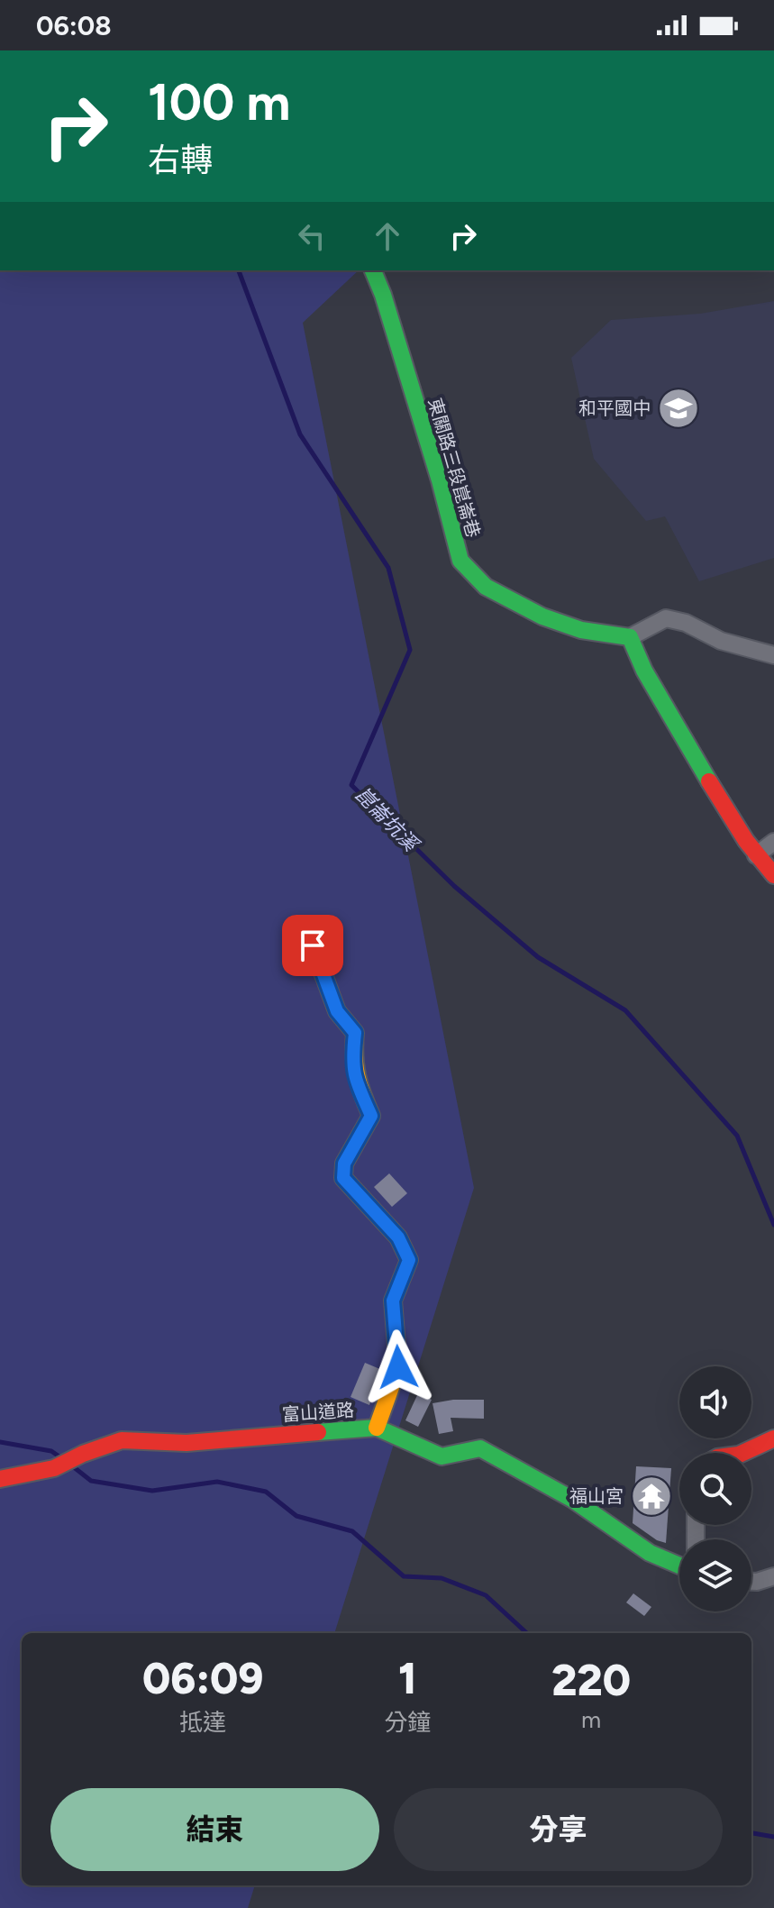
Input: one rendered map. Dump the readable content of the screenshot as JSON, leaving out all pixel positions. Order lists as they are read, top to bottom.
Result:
{
  "streets": {
    "street": ["東關路三段崑崙巷", "富山道路"]
  },
  "water": ["崑崙坑溪"],
  "places": {
    "school or university": ["和平國中"],
    "temple": ["福山宮"]
  },
  "page": {
    "status": "06:08",
    "turn": ["100 m", "右轉"],
    "eta": [
      "06:09",
      "抵達",
      "1",
      "分鐘",
      "220",
      "m"
    ],
    "buttons": ["結束", "分享"]
  }
}
